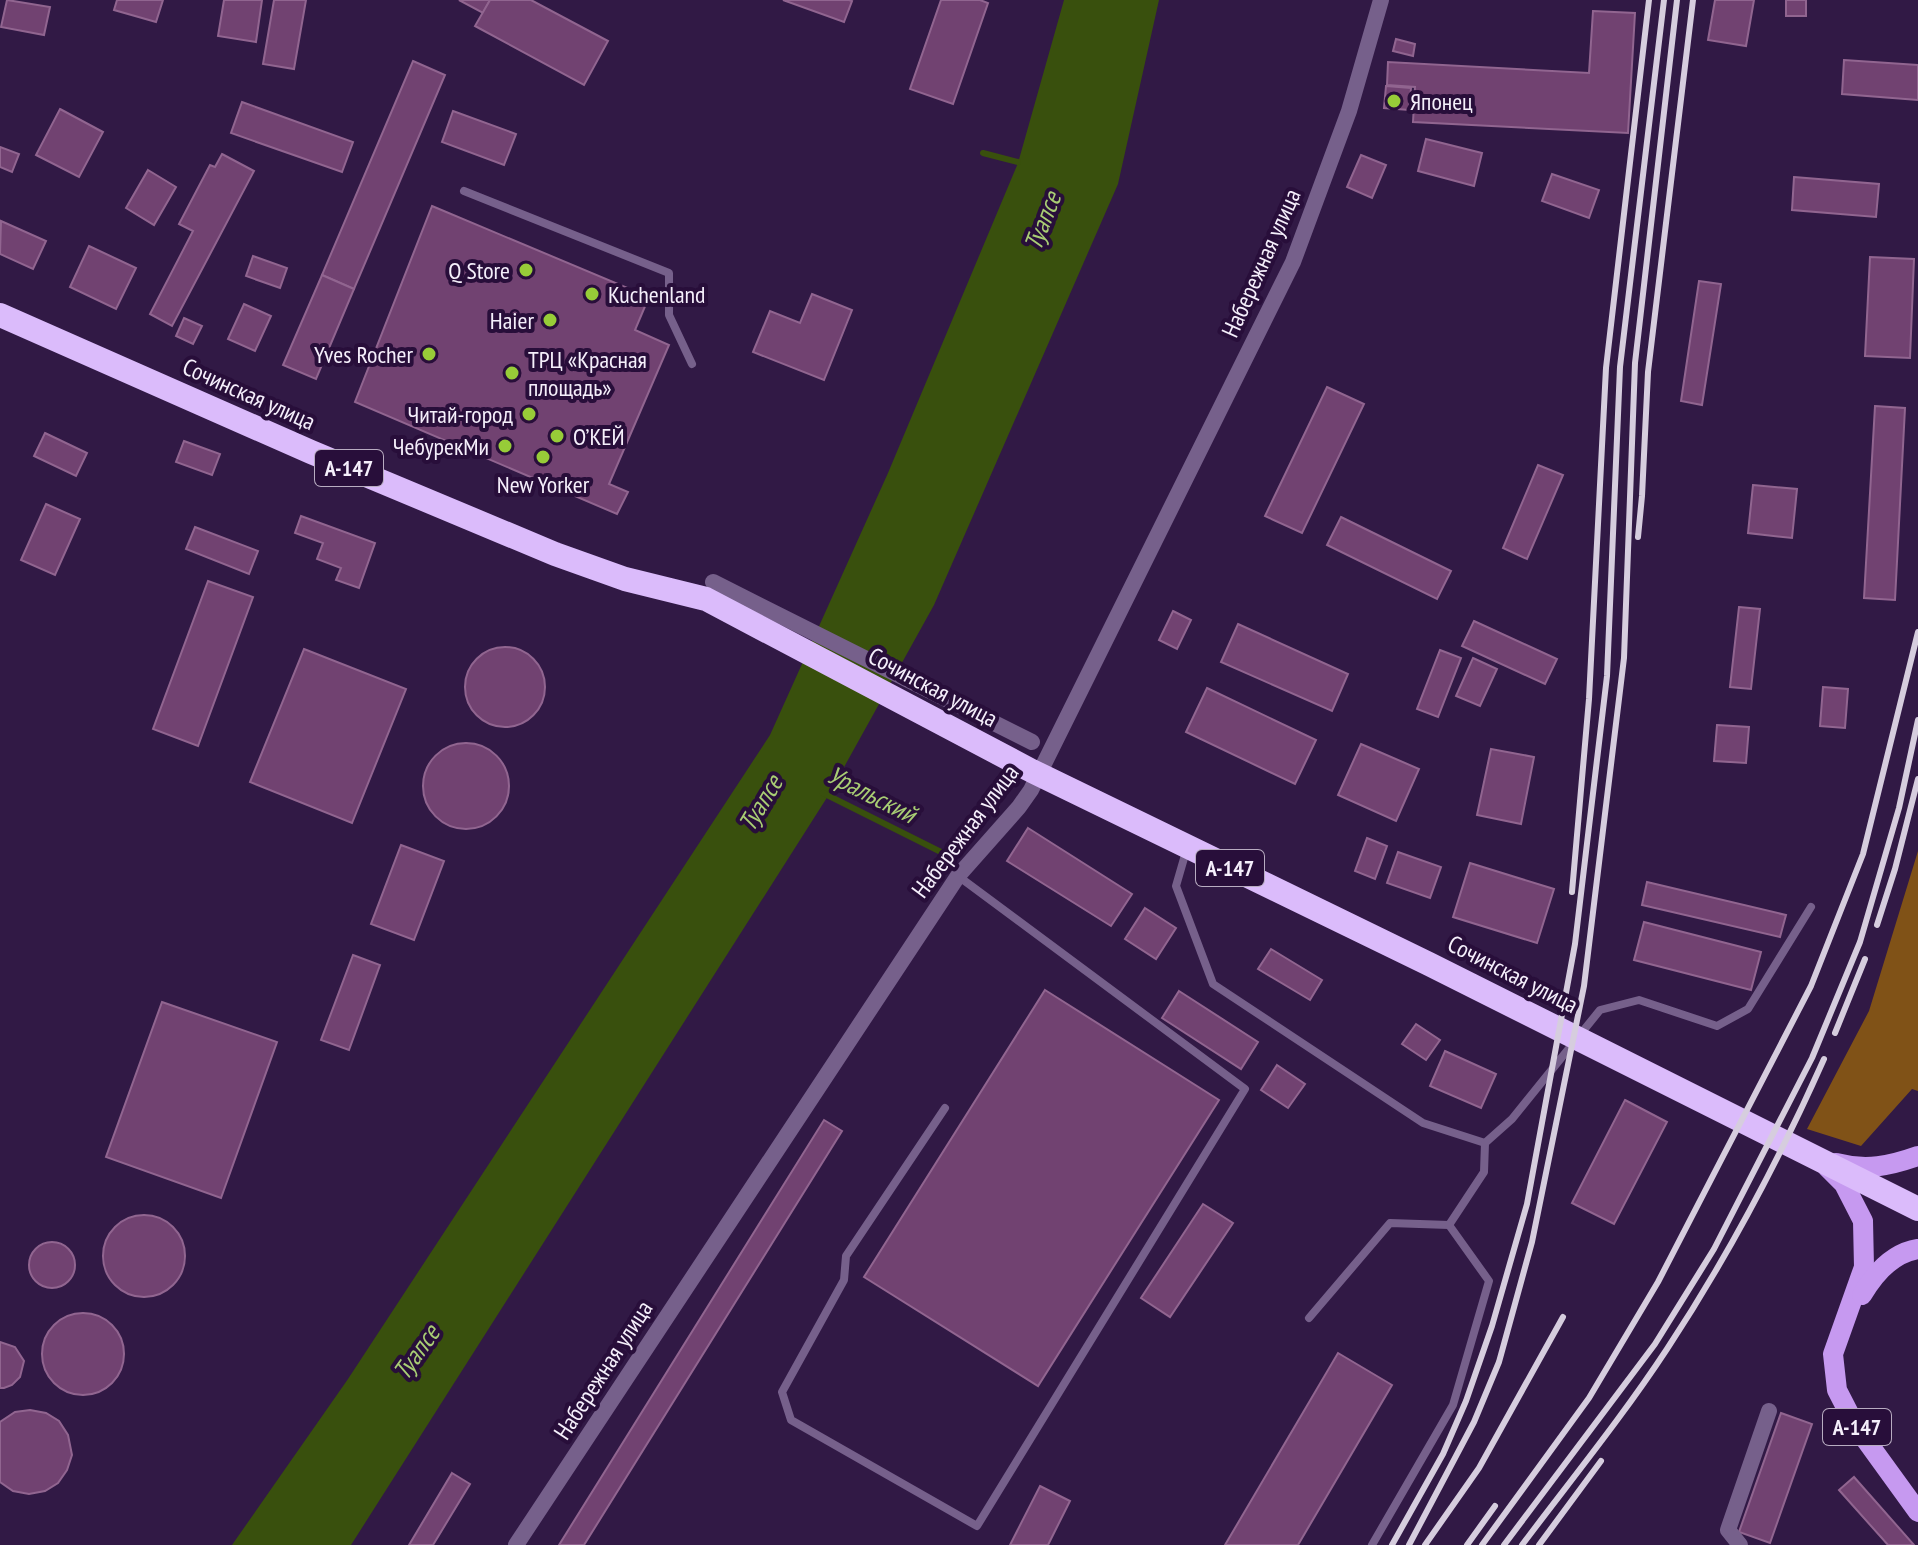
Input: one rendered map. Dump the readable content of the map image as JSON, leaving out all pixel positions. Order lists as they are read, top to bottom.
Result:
{
  "streets": {
    "highway": ["Сочинская улица", "А-147"],
    "street": ["Набережная улица"]
  },
  "crossings": [
    ["Набережная улица", "Сочинская улица"],
    ["Сочинская улица", "А-147"]
  ],
  "water": ["Туапсе", "Уральский"],
  "places": [
    "Японец",
    "Q Store",
    "Kuchenland",
    "Haier",
    "Yves Rocher",
    "ТРЦ «Красная площадь»",
    "Читай-город",
    "О’КЕЙ",
    "ЧебурекМи",
    "New Yorker"
  ]
}
